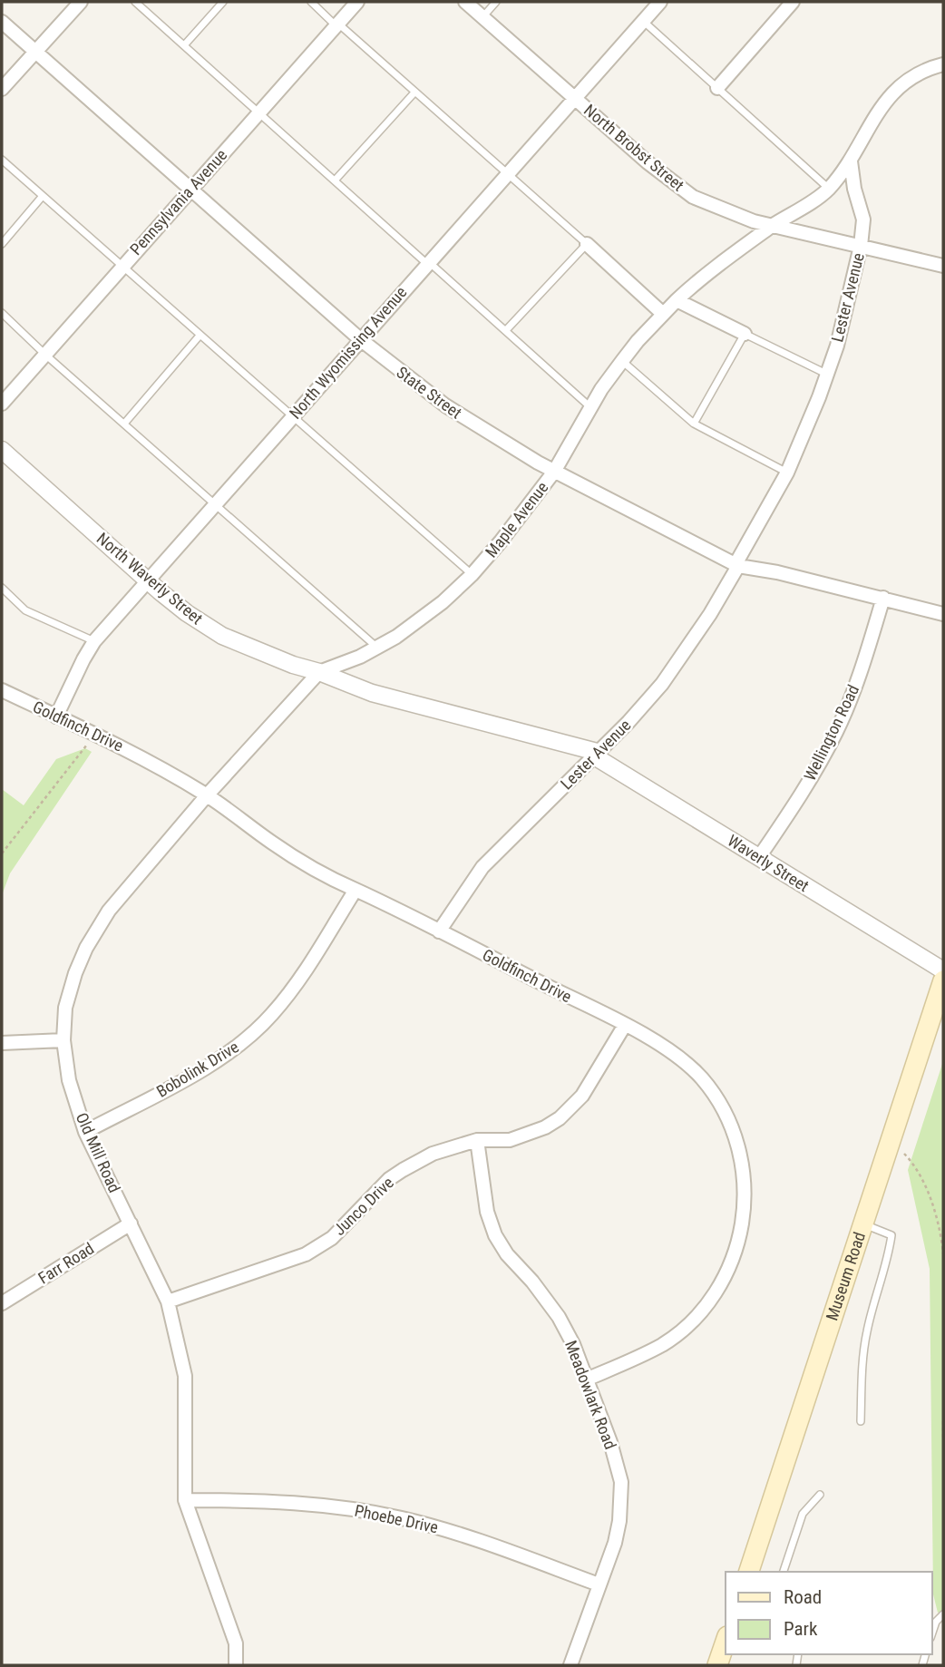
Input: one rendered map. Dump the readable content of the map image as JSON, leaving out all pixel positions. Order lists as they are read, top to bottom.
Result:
{
  "streets": {
    "main road": ["Museum Road"],
    "street": [
      "North Brobst Street",
      "Pennsylvania Avenue",
      "Lester Avenue",
      "North Wyomissing Avenue",
      "State Street",
      "Maple Avenue",
      "North Waverly Street",
      "Goldfinch Drive",
      "Wellington Road",
      "Waverly Street",
      "Bobolink Drive",
      "Old Mill Road",
      "Junco Drive",
      "Farr Road",
      "Meadowlark Road",
      "Phoebe Drive"
    ]
  },
  "crossings": [
    ["North Brobst Street", "Lester Avenue"],
    ["North Brobst Street", "North Wyomissing Avenue"],
    ["North Brobst Street", "Maple Avenue"],
    ["Pennsylvania Avenue", "State Street"],
    ["Lester Avenue", "State Street"],
    ["Lester Avenue", "Maple Avenue"],
    ["Lester Avenue", "Goldfinch Drive"],
    ["Lester Avenue", "Waverly Street"],
    ["North Wyomissing Avenue", "State Street"],
    ["North Wyomissing Avenue", "North Waverly Street"],
    ["North Wyomissing Avenue", "Goldfinch Drive"],
    ["State Street", "Maple Avenue"],
    ["State Street", "Wellington Road"],
    ["Maple Avenue", "North Waverly Street"],
    ["Maple Avenue", "Waverly Street"],
    ["Maple Avenue", "Old Mill Road"],
    ["North Waverly Street", "Waverly Street"],
    ["North Waverly Street", "Old Mill Road"],
    ["Goldfinch Drive", "Bobolink Drive"],
    ["Goldfinch Drive", "Old Mill Road"],
    ["Goldfinch Drive", "Junco Drive"],
    ["Goldfinch Drive", "Meadowlark Road"],
    ["Wellington Road", "Waverly Street"],
    ["Waverly Street", "Old Mill Road"],
    ["Bobolink Drive", "Old Mill Road"],
    ["Old Mill Road", "Junco Drive"],
    ["Old Mill Road", "Farr Road"],
    ["Old Mill Road", "Phoebe Drive"],
    ["Junco Drive", "Meadowlark Road"],
    ["Meadowlark Road", "Phoebe Drive"]
  ],
  "legend": ["Road", "Park"]
}
